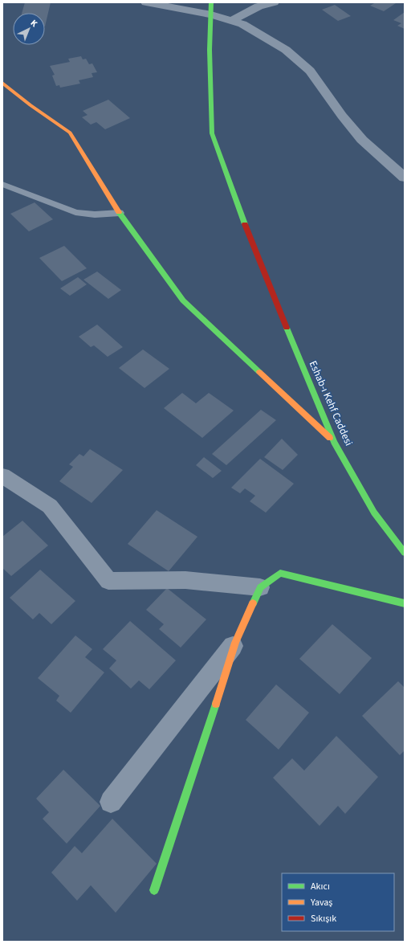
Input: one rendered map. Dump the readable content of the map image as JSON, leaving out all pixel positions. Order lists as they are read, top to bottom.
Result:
{
  "streets": {
    "street": ["Eshab-ı Kehf Caddesi"]
  },
  "legend": ["Akıcı", "Yavaş", "Sıkışık"],
  "north": "top right"
}
